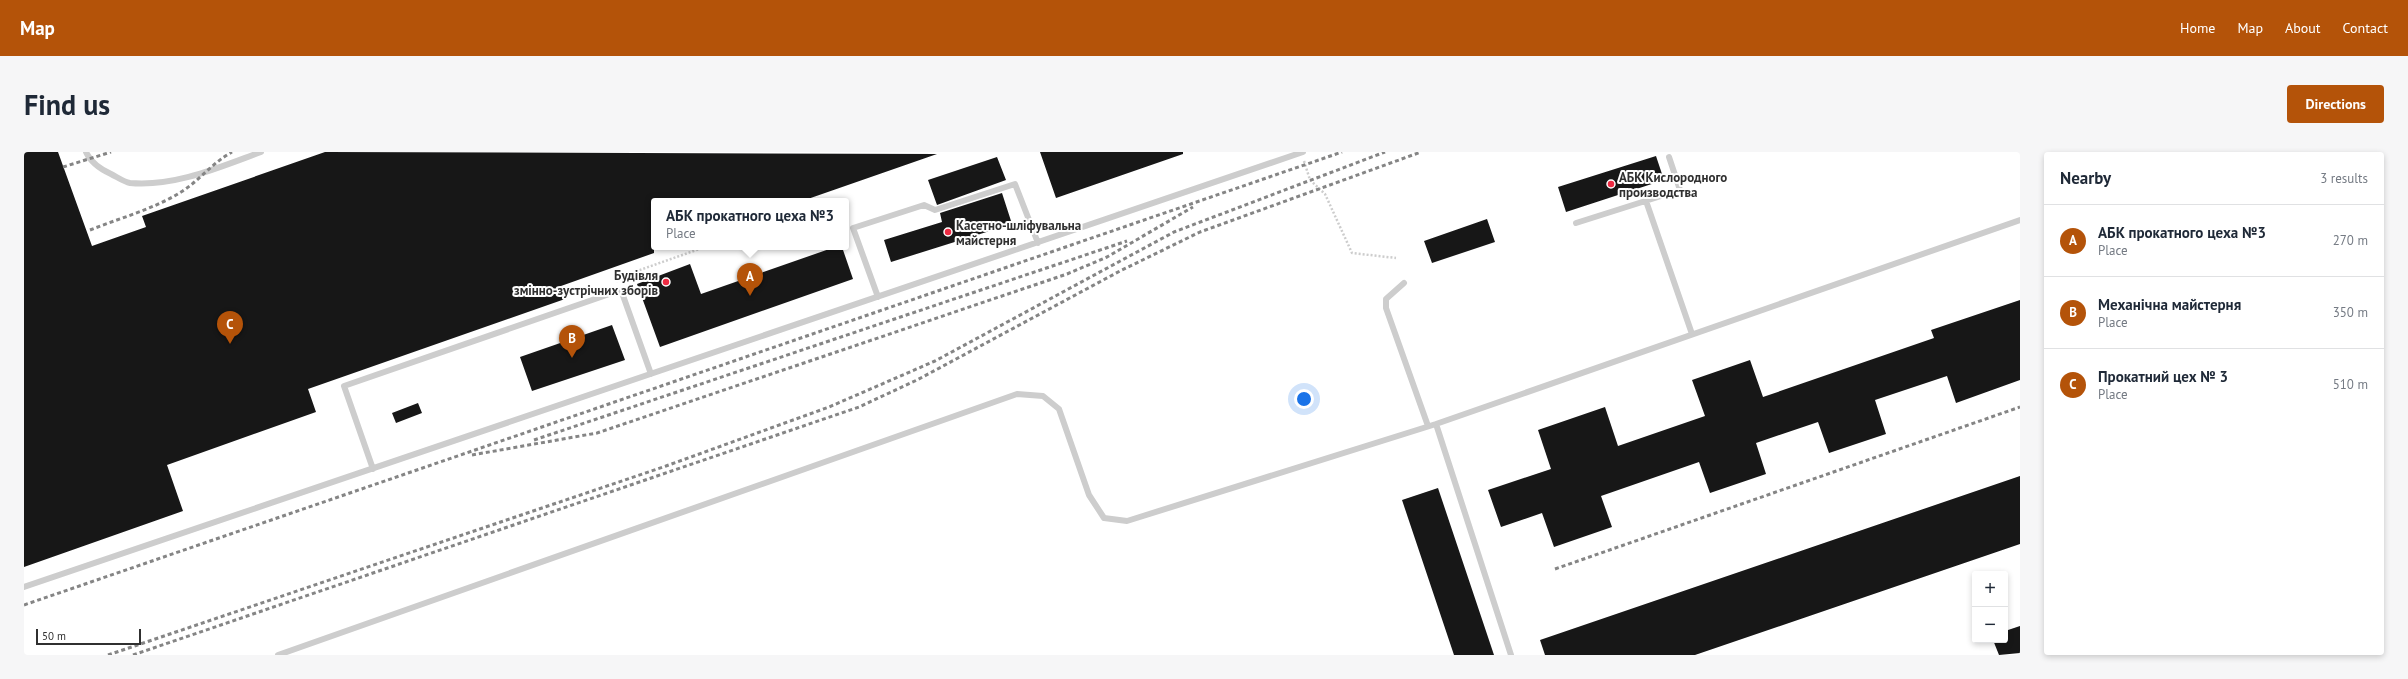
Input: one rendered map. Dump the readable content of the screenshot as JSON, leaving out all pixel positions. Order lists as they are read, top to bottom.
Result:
{
  "places": ["АБК Кислородного производства", "Касетно-шліфувальна майстерня", "Будівля змінно-зустрічних зборів"],
  "scale_bar": "50 m",
  "page": {
    "header": "Map",
    "nav": [
      "Home",
      "Map",
      "About",
      "Contact"
    ],
    "buttons": "Directions",
    "title": "Find us",
    "heading": ["Nearby", "3 results"],
    "popup": ["АБК прокатного цеха №3", "Place"],
    "list": [
      {
        "mark": "A",
        "name": "АБК прокатного цеха №3",
        "note": "Place",
        "value": "270 m"
      },
      {
        "mark": "B",
        "name": "Механічна майстерня",
        "note": "Place",
        "value": "350 m"
      },
      {
        "mark": "C",
        "name": "Прокатний цех № 3",
        "note": "Place",
        "value": "510 m"
      }
    ],
    "pins": ["A", "C", "B"],
    "map_buttons": ["+", "−"],
    "scale": "50 m"
  }
}
